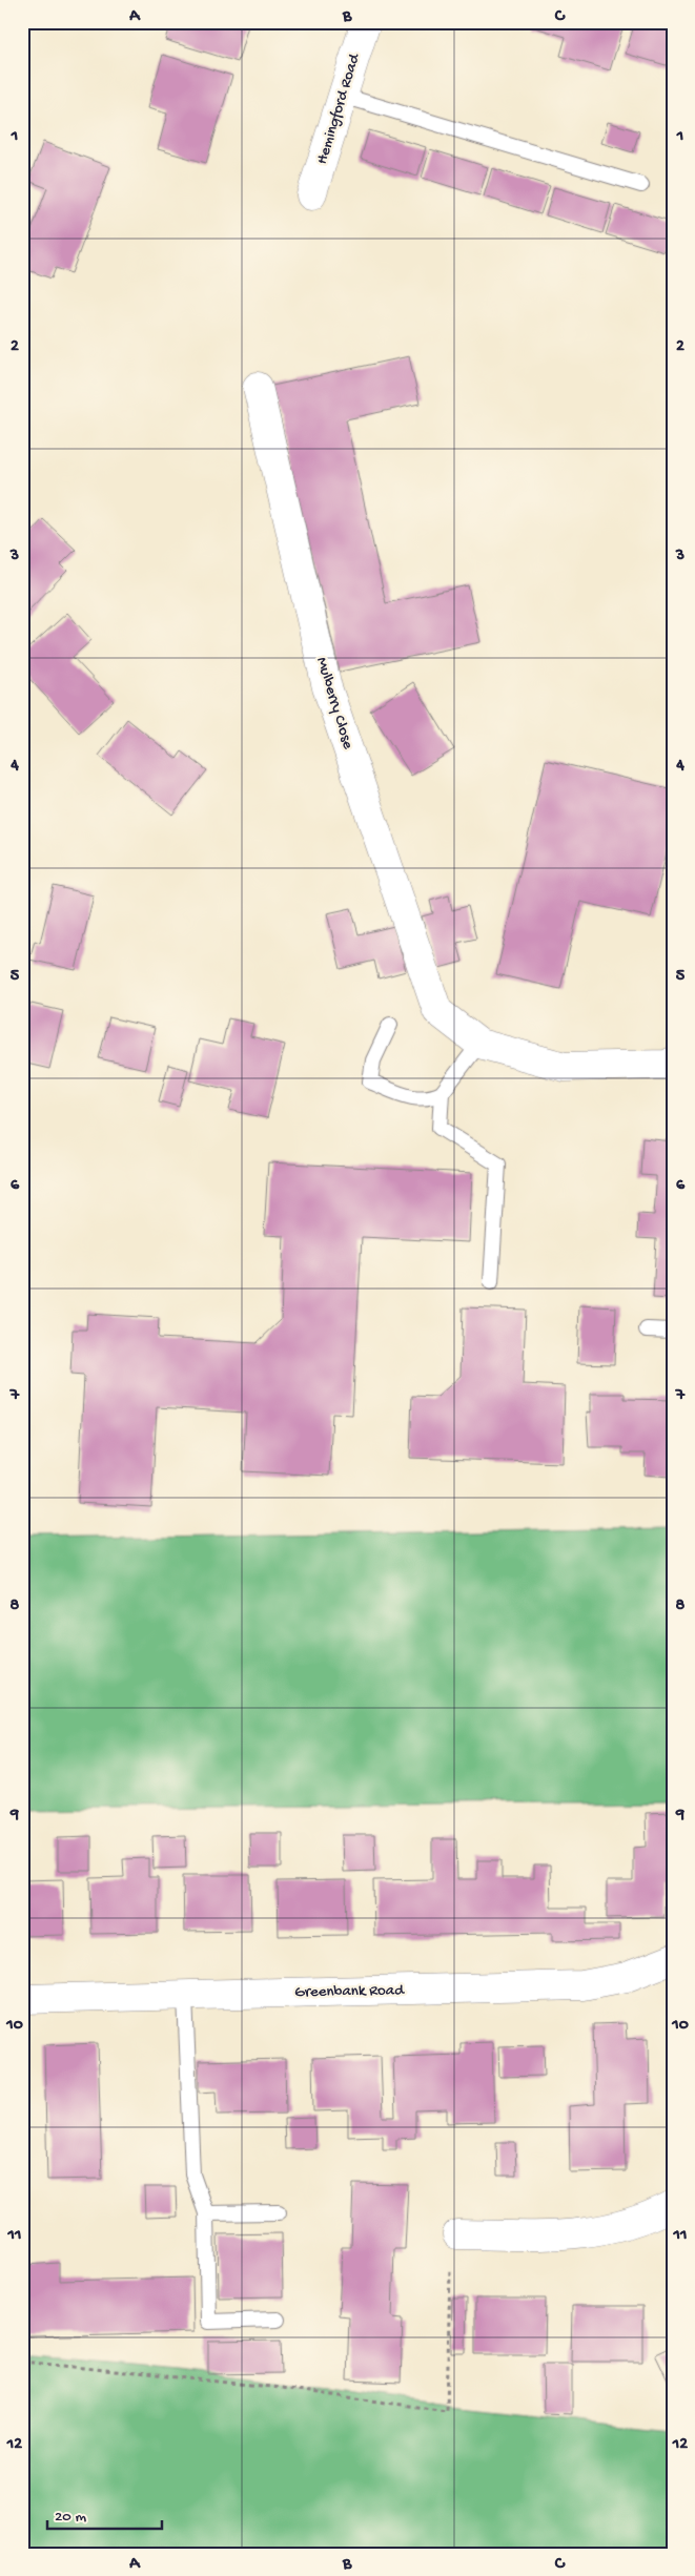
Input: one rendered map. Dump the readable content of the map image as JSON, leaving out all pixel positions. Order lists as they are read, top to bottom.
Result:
{
  "streets": {
    "street": ["Hemingford Road", "Mulberry Close", "Greenbank Road"]
  },
  "scale_bar": "20 m",
  "grid": {
    "columns": ["A", "B", "C"],
    "rows": [
      "1",
      "2",
      "3",
      "4",
      "5",
      "6",
      "7",
      "8",
      "9",
      "10",
      "11",
      "12"
    ]
  }
}
